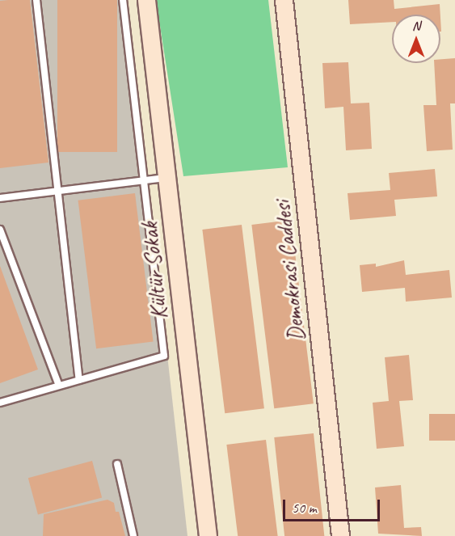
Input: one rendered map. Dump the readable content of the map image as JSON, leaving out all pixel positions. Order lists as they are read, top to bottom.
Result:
{
  "streets": {
    "street": ["Kültür Sokak", "Demokrasi Caddesi"]
  },
  "scale_bar": "50 m",
  "north": "top"
}
